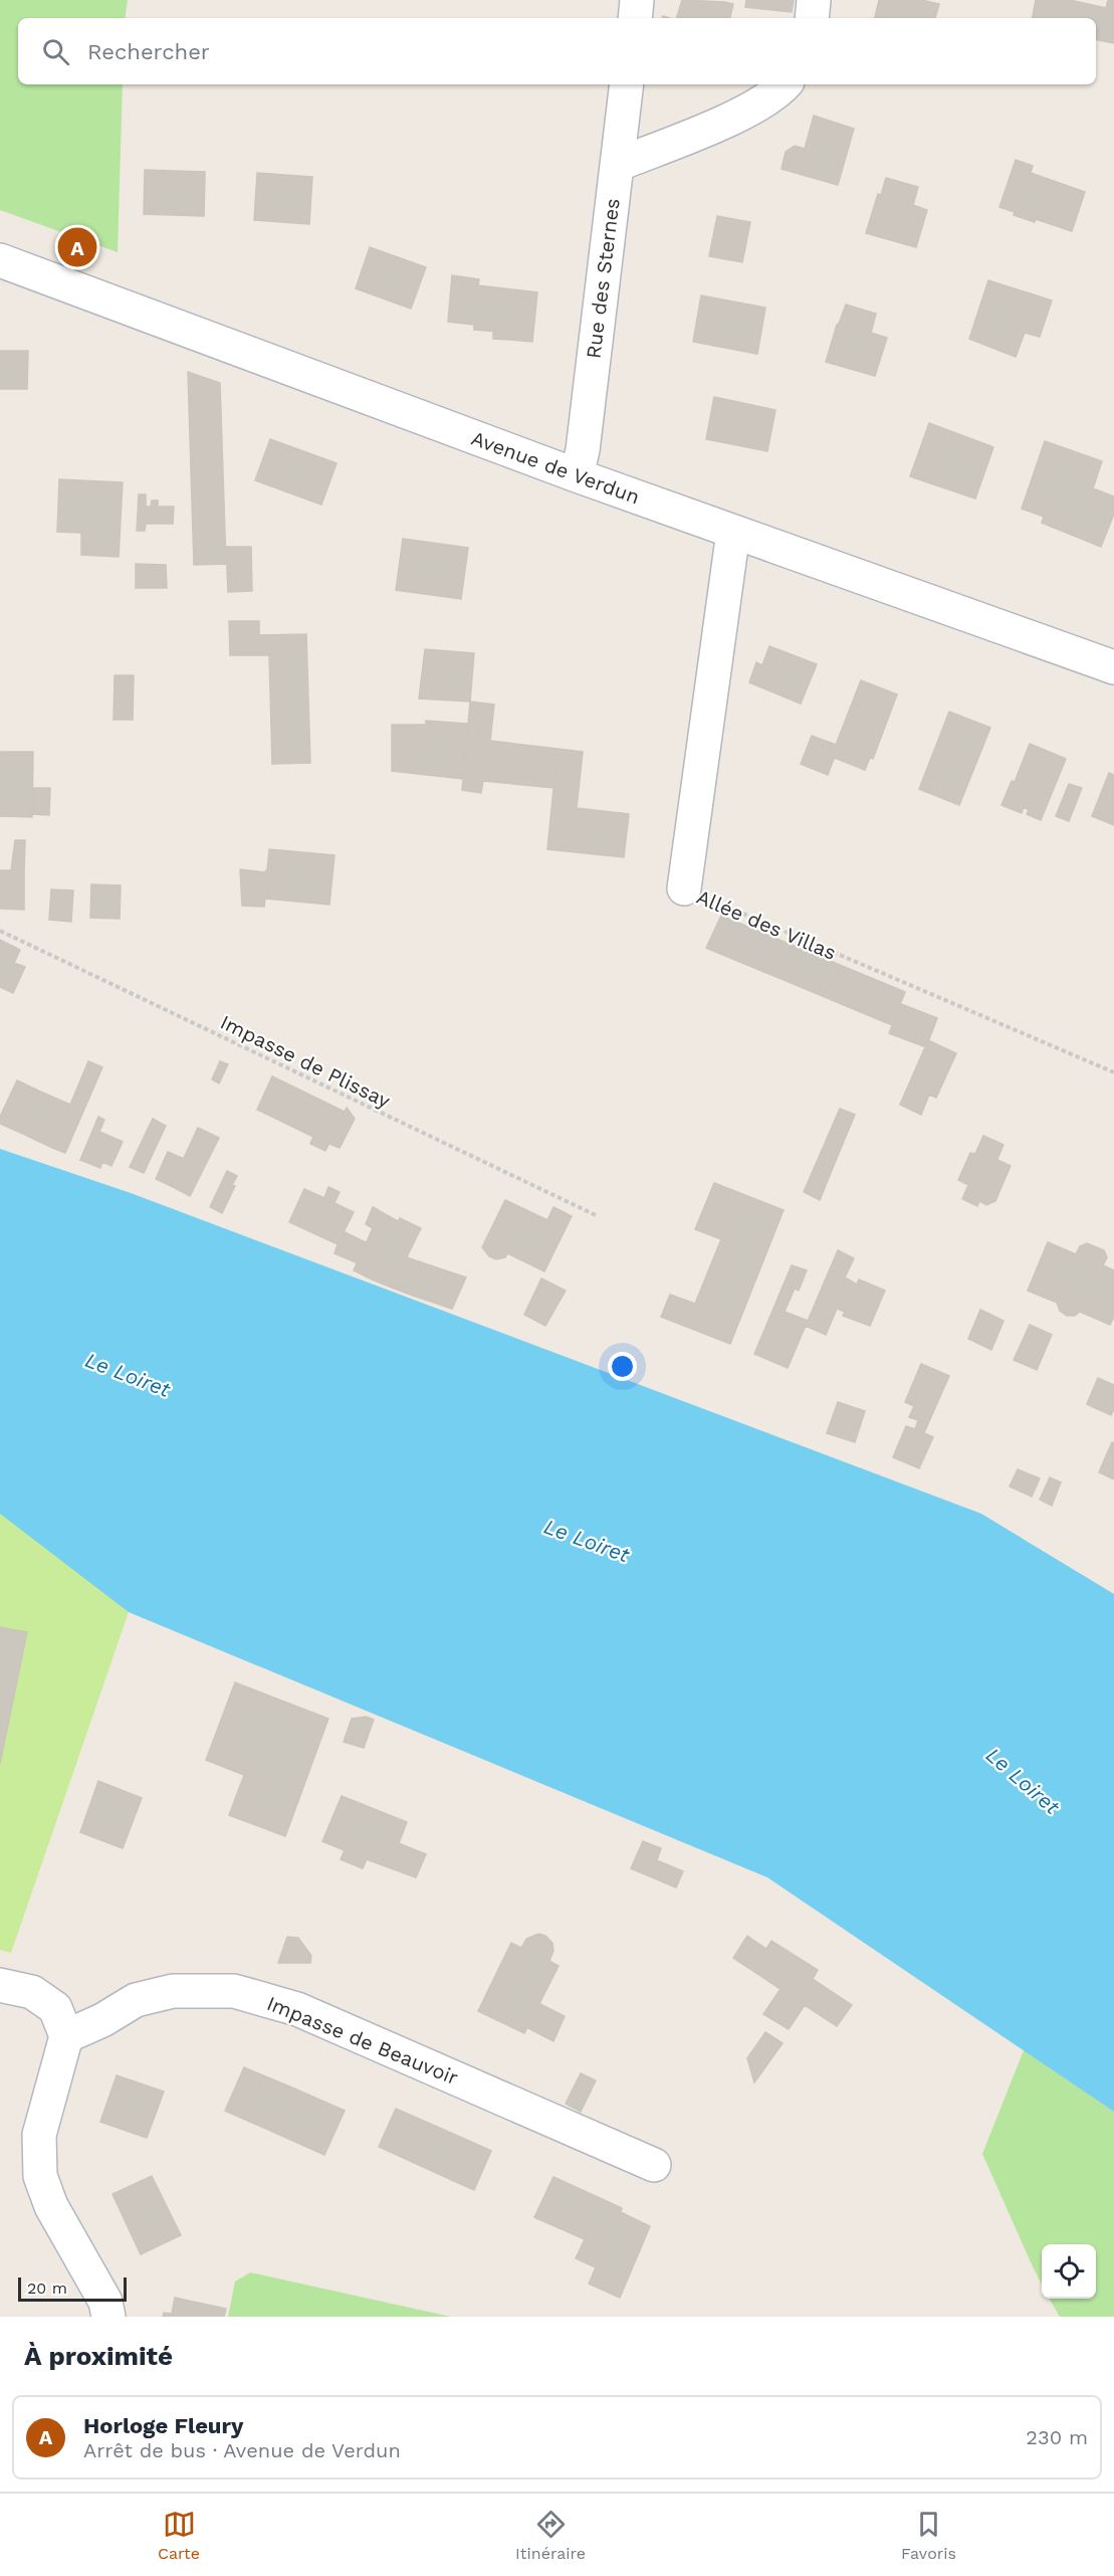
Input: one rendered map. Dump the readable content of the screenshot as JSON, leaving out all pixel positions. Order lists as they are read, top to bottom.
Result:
{
  "streets": {
    "street": [
      "Rue des Sternes",
      "Avenue de Verdun",
      "Allée des Villas",
      "Impasse de Beauvoir"
    ],
    "path": ["Impasse de Plissay"]
  },
  "crossings": [
    ["Rue des Sternes", "Avenue de Verdun"],
    ["Avenue de Verdun", "Allée des Villas"]
  ],
  "water": ["Le Loiret"],
  "scale_bar": "20 m",
  "page": {
    "search": "Rechercher",
    "pins": "A",
    "scale": "20 m",
    "heading": "À proximité",
    "list": [
      {
        "mark": "A",
        "name": "Horloge Fleury",
        "note": "Arrêt de bus · Avenue de Verdun",
        "value": "230 m"
      }
    ],
    "nav": ["Carte", "Itinéraire", "Favoris"]
  }
}
